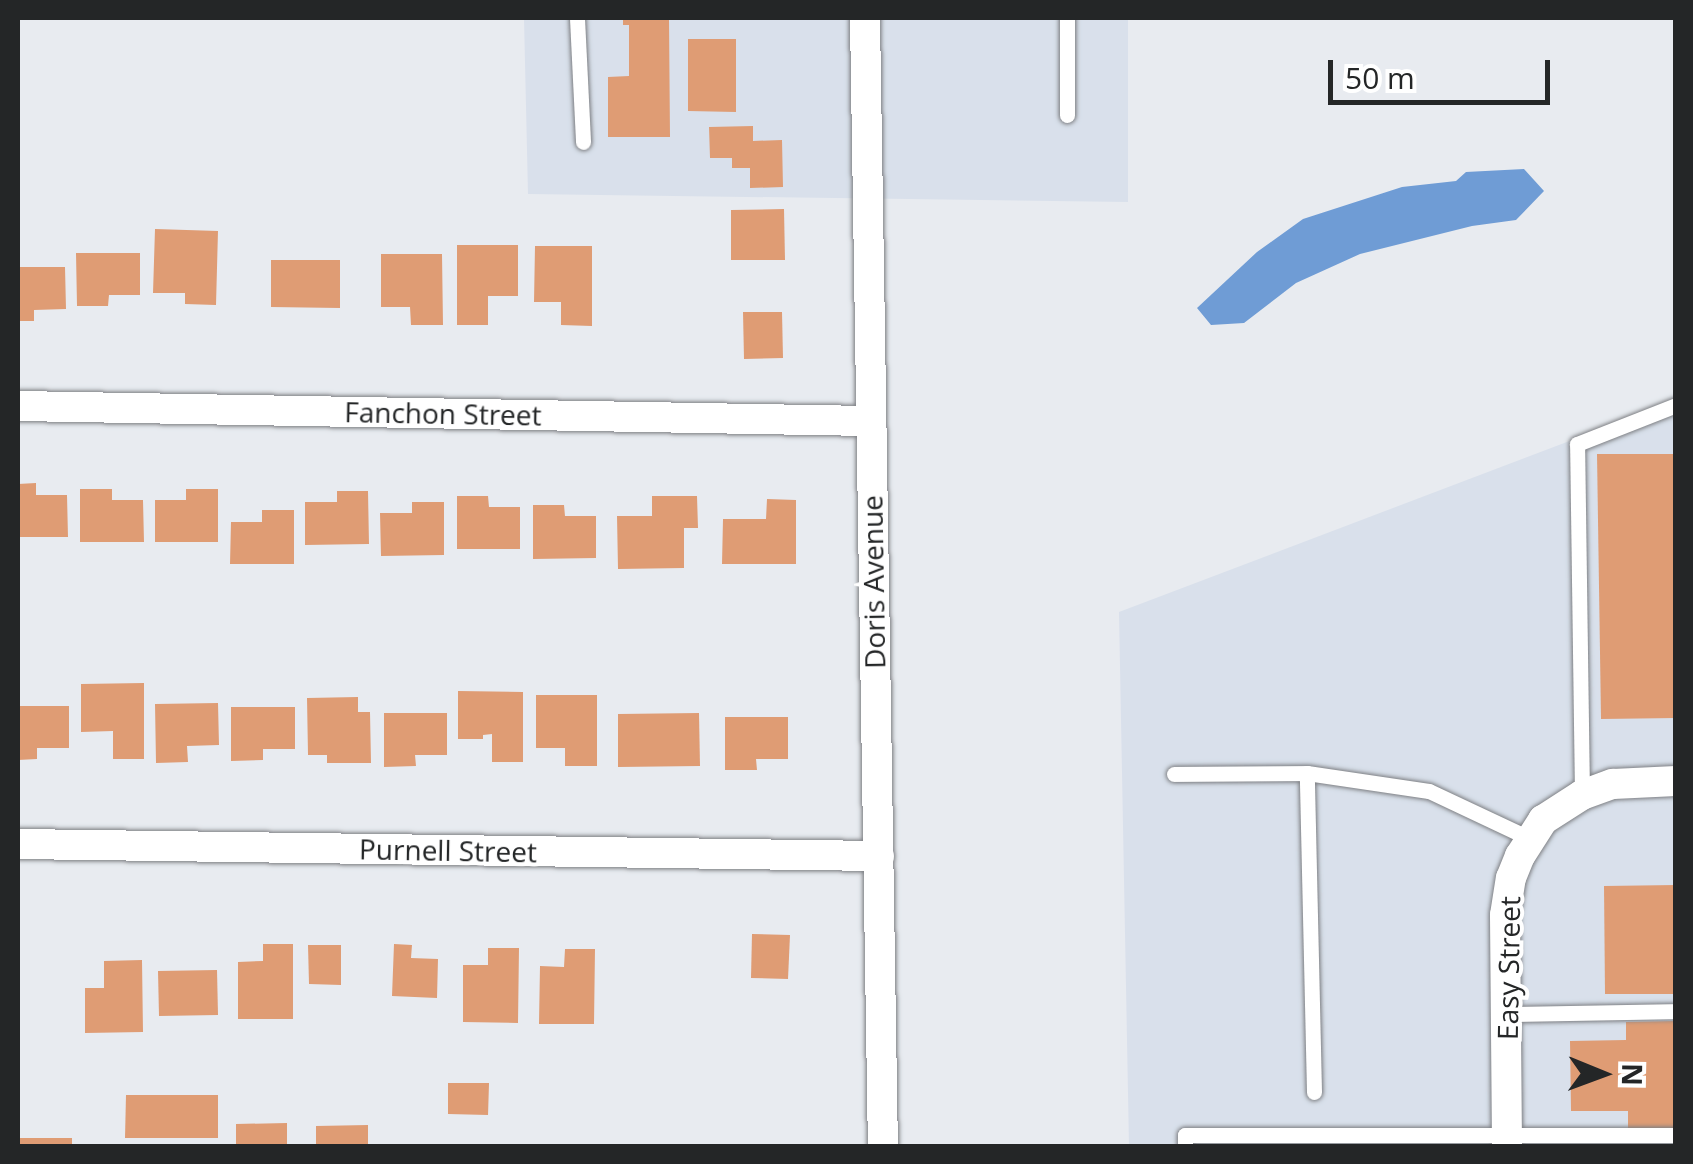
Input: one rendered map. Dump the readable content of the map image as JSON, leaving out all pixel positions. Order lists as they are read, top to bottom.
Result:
{
  "streets": {
    "street": [
      "Fanchon Street",
      "Doris Avenue",
      "Purnell Street",
      "Easy Street"
    ]
  },
  "crossings": [
    ["Fanchon Street", "Doris Avenue"],
    ["Doris Avenue", "Purnell Street"]
  ],
  "scale_bar": "50 m",
  "north": "right"
}
